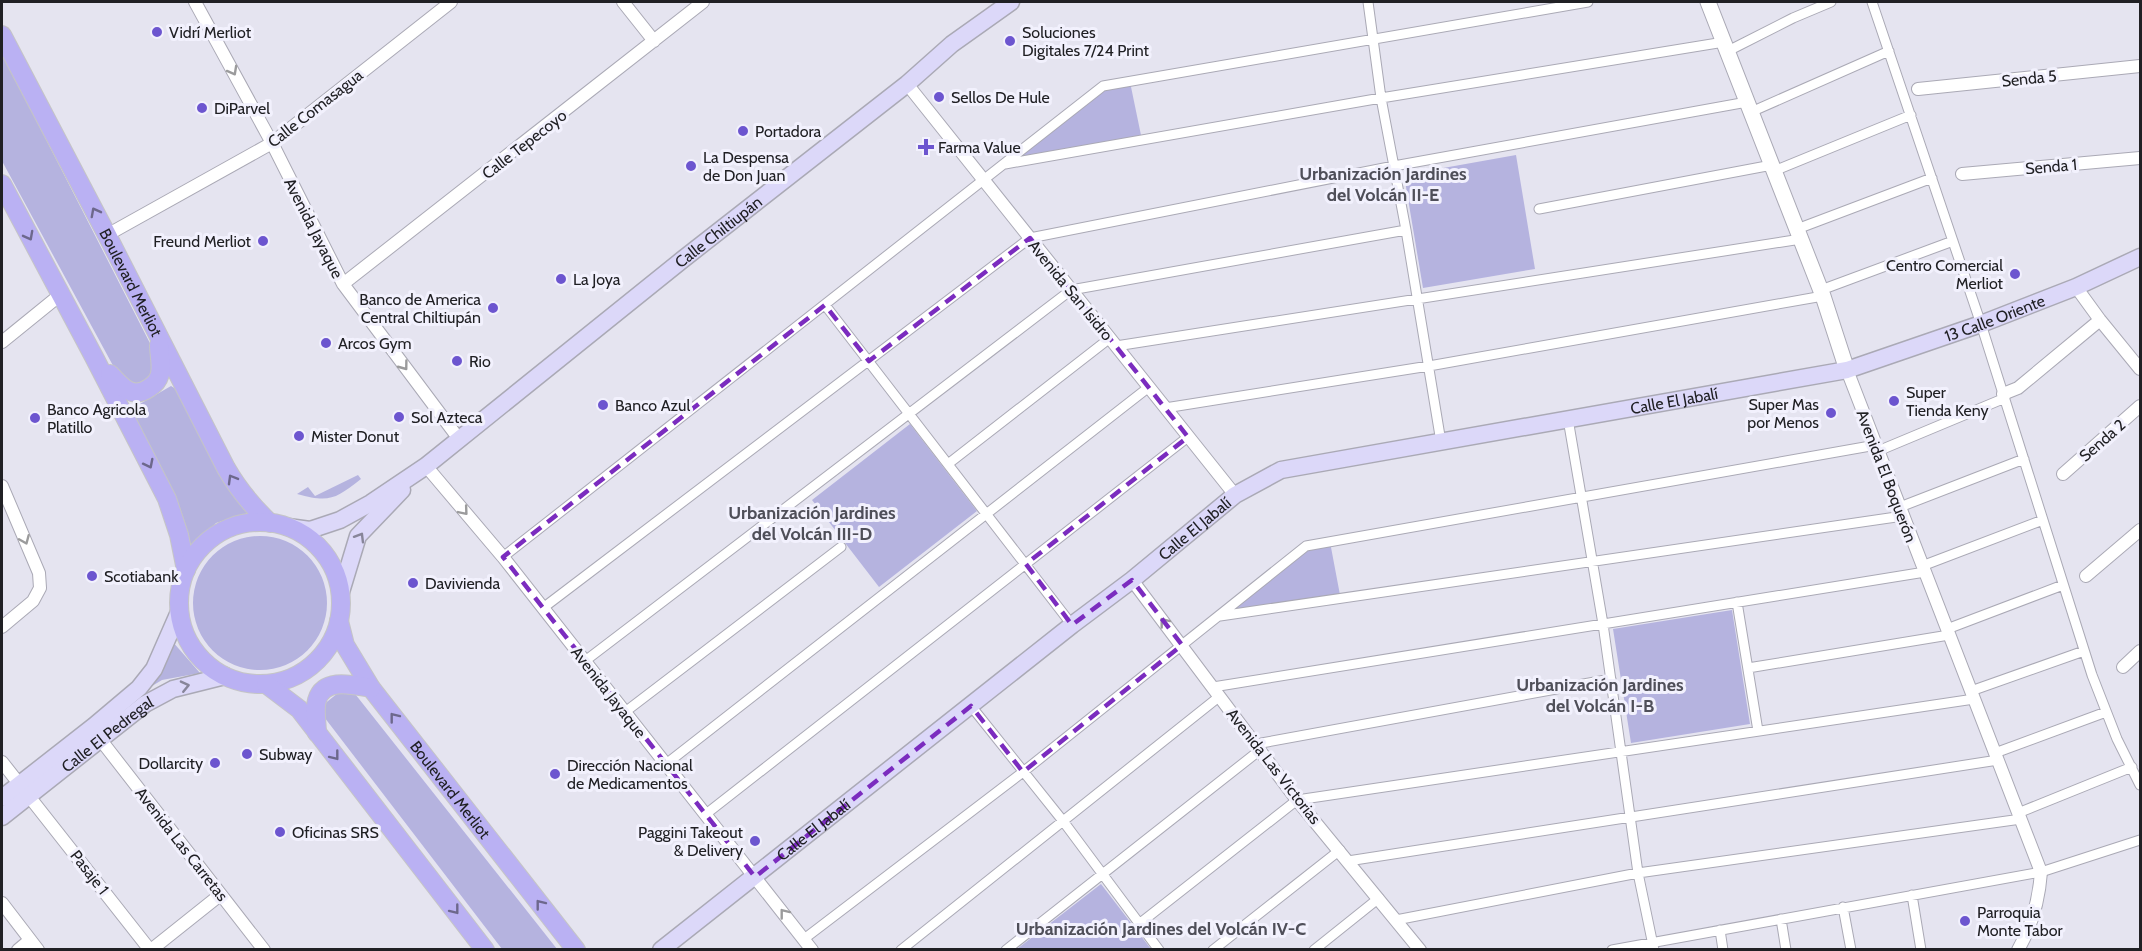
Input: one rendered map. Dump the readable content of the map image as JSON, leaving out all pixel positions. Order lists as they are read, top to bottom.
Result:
{
  "streets": {
    "main road": [
      "Calle Chiltiupán",
      "Boulevard Merliot",
      "13 Calle Oriente",
      "Calle El Jabalí",
      "Calle El Pedregal"
    ],
    "street": [
      "Senda 5",
      "Calle Comasagua",
      "Calle Tepecoyo",
      "Senda 1",
      "Avenida Jayaque",
      "Avenida San Isidro",
      "Senda 2",
      "Avenida El Boquerón",
      "Avenida Las Victorias",
      "Avenida Las Carretas",
      "Pasaje 1"
    ]
  },
  "crossings": [
    ["Calle Comasagua", "Avenida Jayaque"],
    ["Calle Comasagua", "Boulevard Merliot"],
    ["Calle Tepecoyo", "Avenida Jayaque"],
    ["Avenida Jayaque", "Calle Chiltiupán"],
    ["Avenida Jayaque", "Calle El Jabalí"],
    ["Calle Chiltiupán", "Boulevard Merliot"],
    ["Calle Chiltiupán", "Avenida San Isidro"],
    ["Calle Chiltiupán", "Calle El Pedregal"],
    ["Boulevard Merliot", "Calle El Pedregal"],
    ["Avenida San Isidro", "Calle El Jabalí"],
    ["13 Calle Oriente", "Calle El Jabalí"],
    ["13 Calle Oriente", "Avenida El Boquerón"],
    ["Calle El Jabalí", "Avenida El Boquerón"],
    ["Calle El Jabalí", "Avenida Las Victorias"],
    ["Calle El Pedregal", "Avenida Las Carretas"],
    ["Calle El Pedregal", "Pasaje 1"]
  ],
  "districts": [
    "Urbanización Jardines del Volcán II-E",
    "Urbanización Jardines del Volcán III-D",
    "Urbanización Jardines del Volcán I-B",
    "Urbanización Jardines del Volcán IV-C"
  ],
  "places": {
    "other": [
      "Vidrí Merliot",
      "Soluciones Digitales 7/24 Print",
      "Sellos De Hule",
      "DiParvel",
      "Portadora",
      "La Despensa de Don Juan",
      "Freund Merliot",
      "Centro Comercial Merliot",
      "La Joya",
      "Banco de America Central Chiltiupán",
      "Arcos Gym",
      "Rio",
      "Super Tienda Keny",
      "Banco Azul",
      "Super Mas por Menos",
      "Sol Azteca",
      "Banco Agricola Platillo",
      "Mister Donut",
      "Scotiabank",
      "Davivienda",
      "Subway",
      "Dollarcity",
      "Dirección Nacional de Medicamentos",
      "Oficinas SRS",
      "Paggini Takeout & Delivery",
      "Parroquia Monte Tabor"
    ],
    "health": ["Farma Value"]
  }
}
